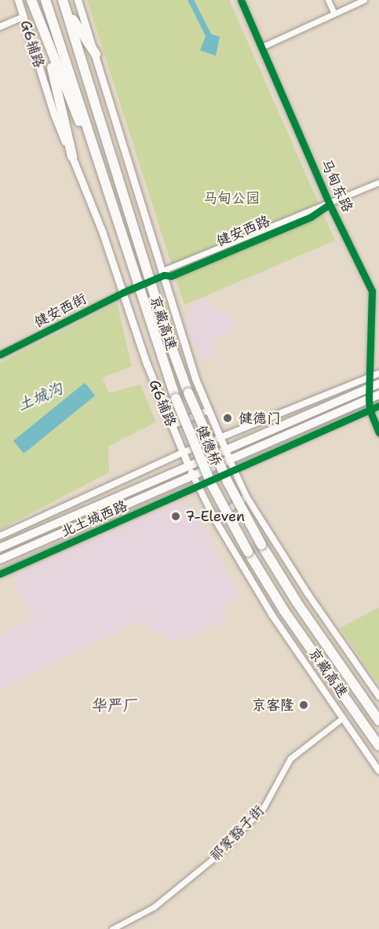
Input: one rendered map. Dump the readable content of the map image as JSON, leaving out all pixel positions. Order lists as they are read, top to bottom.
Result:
{
  "streets": {
    "highway": ["京藏高速", "健德桥"],
    "main road": ["G6辅路", "北土城西路"],
    "street": [
      "马甸东路",
      "健安西路",
      "健安西街",
      "祁家豁子街"
    ]
  },
  "crossings": [
    ["G6辅路", "健安西街"],
    ["G6辅路", "北土城西路"],
    ["G6辅路", "祁家豁子街"],
    ["马甸东路", "健安西路"],
    ["京藏高速", "健德桥"]
  ],
  "districts": ["华严厂"],
  "water": ["土城沟"],
  "parks": ["马甸公园"],
  "places": ["健德门", "7-Eleven", "京客隆"]
}
